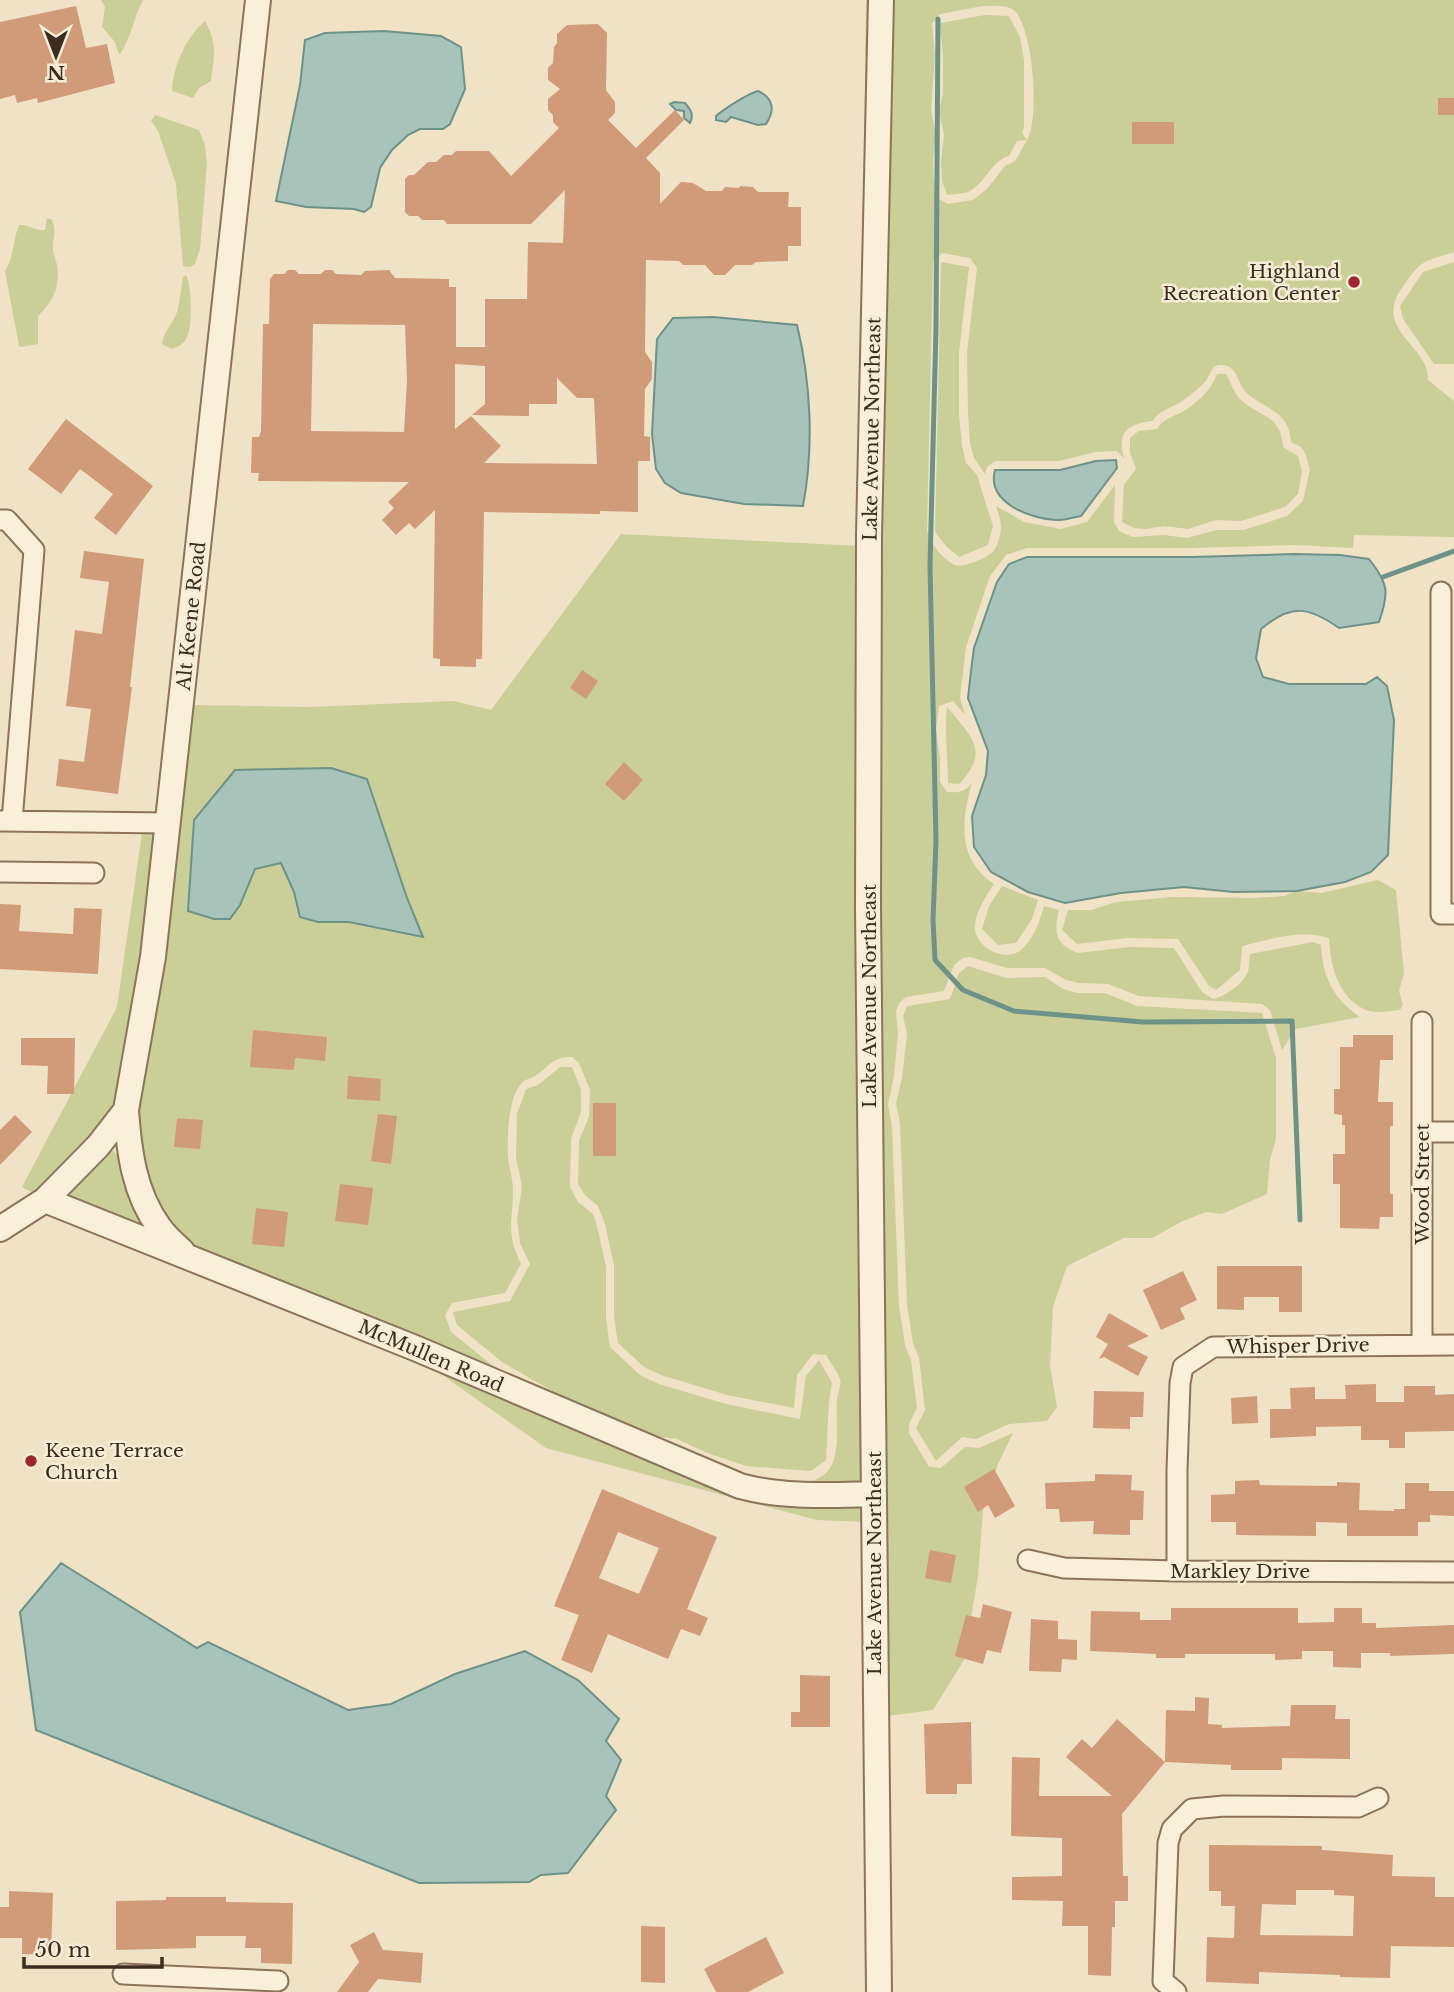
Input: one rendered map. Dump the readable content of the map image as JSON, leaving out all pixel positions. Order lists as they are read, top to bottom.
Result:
{
  "streets": {
    "street": [
      "Lake Avenue Northeast",
      "Alt Keene Road",
      "Wood Street",
      "Whisper Drive",
      "McMullen Road",
      "Markley Drive"
    ]
  },
  "crossings": [
    ["Lake Avenue Northeast", "McMullen Road"],
    ["Alt Keene Road", "McMullen Road"],
    ["Wood Street", "Whisper Drive"],
    ["Whisper Drive", "Markley Drive"]
  ],
  "places": ["Highland Recreation Center", "Keene Terrace Church"],
  "scale_bar": "50 m",
  "north": "bottom"
}
